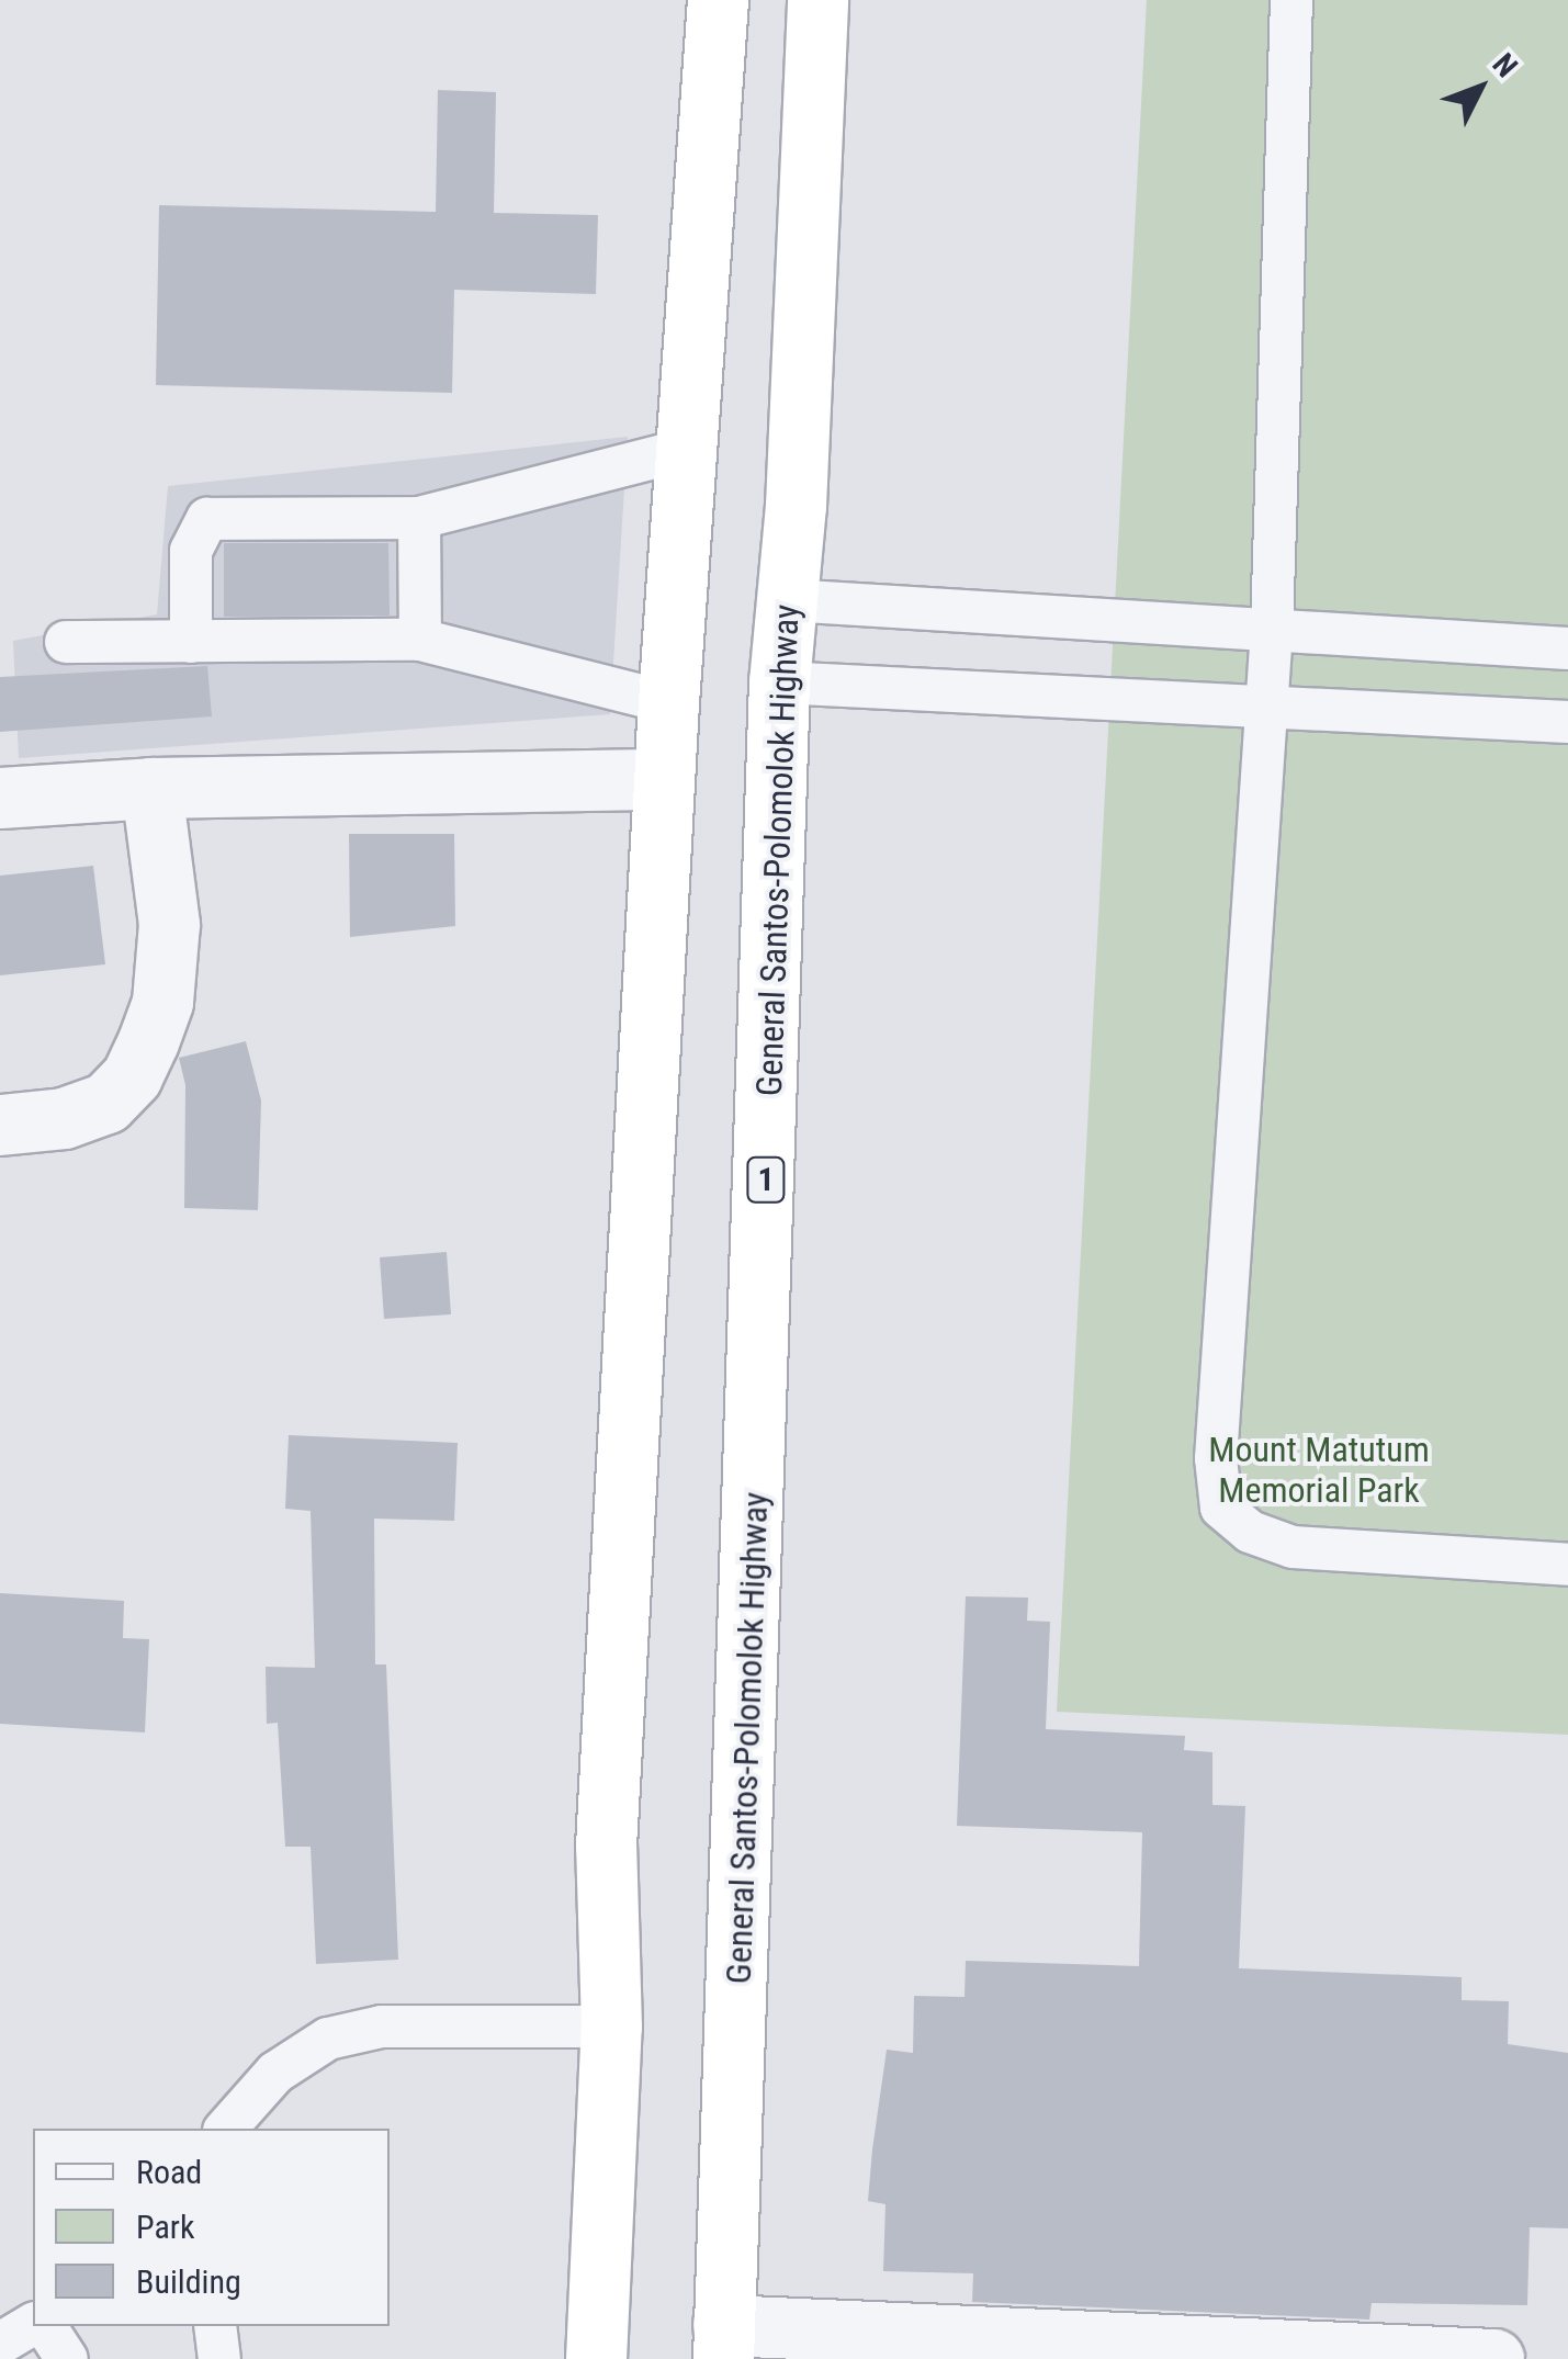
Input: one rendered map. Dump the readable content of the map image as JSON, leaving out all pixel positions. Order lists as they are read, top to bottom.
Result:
{
  "streets": {
    "highway": ["General Santos-Polomolok Highway", "1"]
  },
  "parks": ["Mount Matutum Memorial Park"],
  "legend": ["Road", "Park", "Building"],
  "north": "top right"
}
